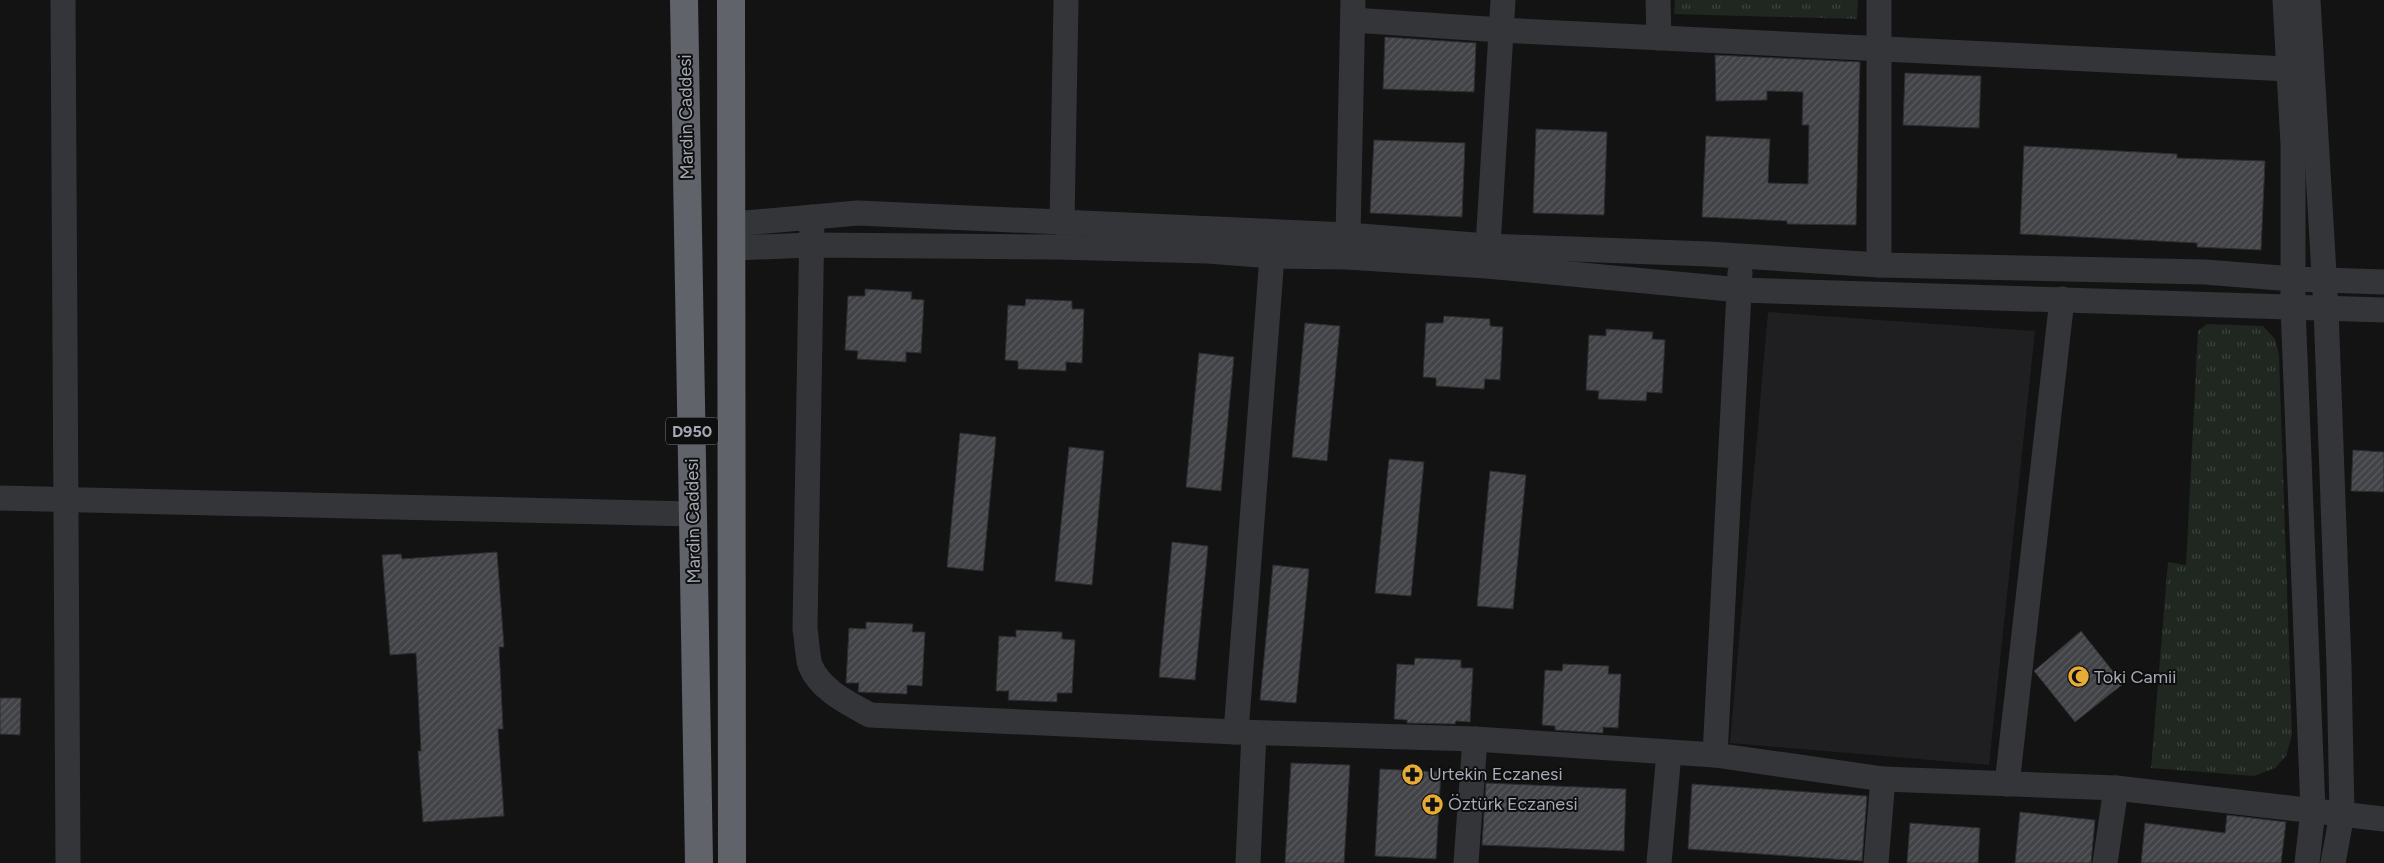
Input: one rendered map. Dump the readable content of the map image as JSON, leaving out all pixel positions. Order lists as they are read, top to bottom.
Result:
{
  "streets": {
    "highway": ["Mardin Caddesi", "D950"]
  },
  "places": {
    "mosque": ["Toki Camii"],
    "pharmacy": ["Urtekin Eczanesi", "Öztürk Eczanesi"]
  }
}
